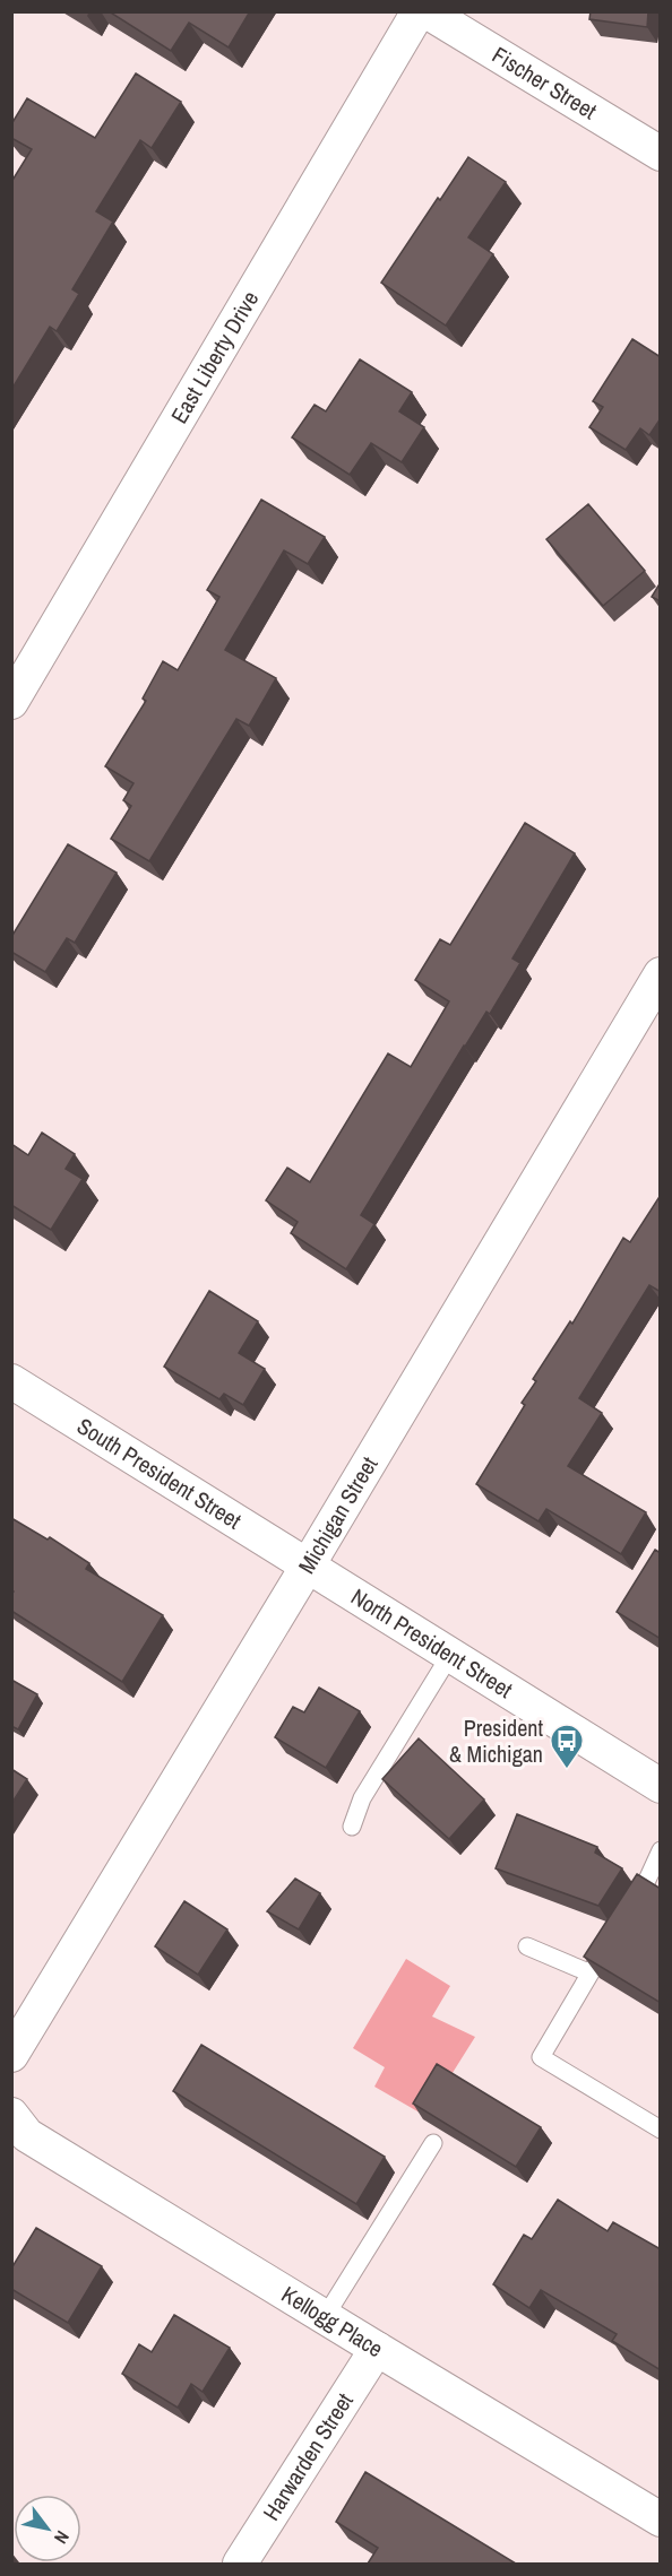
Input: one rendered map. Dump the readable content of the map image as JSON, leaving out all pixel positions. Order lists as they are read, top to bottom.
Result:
{
  "streets": {
    "street": [
      "Fischer Street",
      "East Liberty Drive",
      "South President Street",
      "Michigan Street",
      "North President Street",
      "Kellogg Place",
      "Harwarden Street"
    ]
  },
  "crossings": [
    ["South President Street", "Michigan Street"],
    ["South President Street", "North President Street"],
    ["Michigan Street", "North President Street"],
    ["Kellogg Place", "Harwarden Street"]
  ],
  "places": {
    "bus stop": ["President & Michigan"]
  },
  "north": "bottom right"
}
